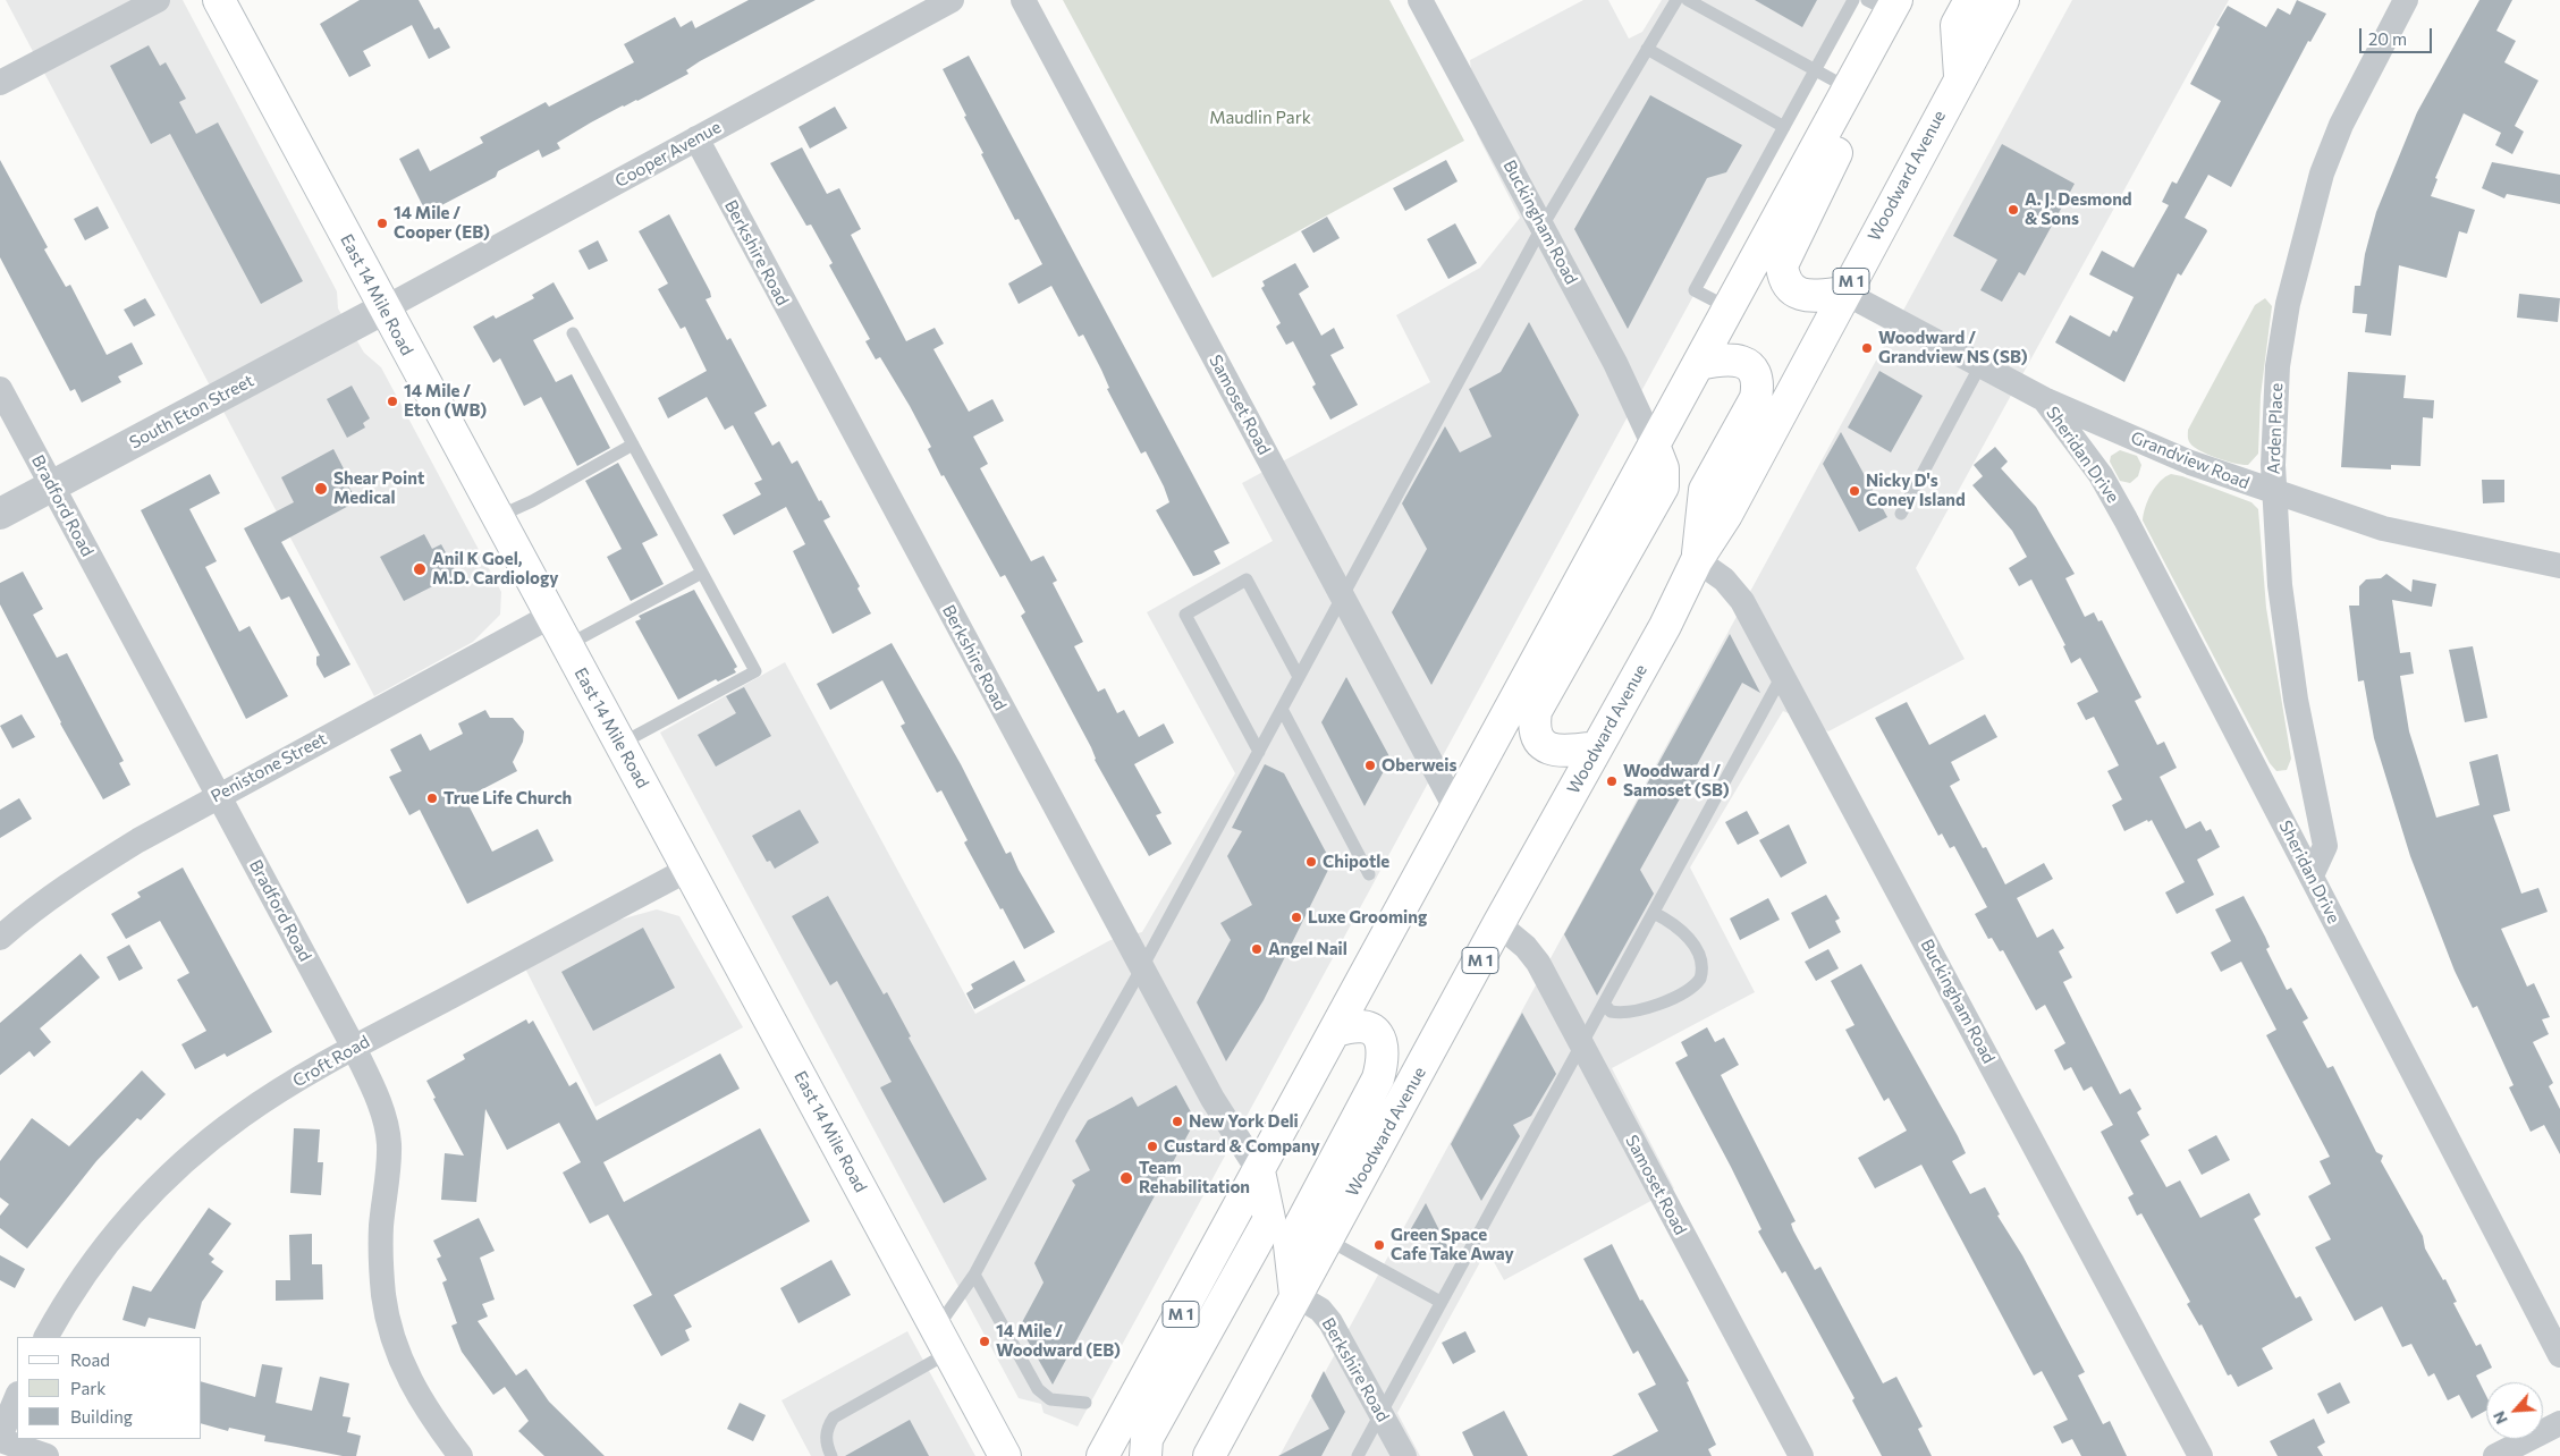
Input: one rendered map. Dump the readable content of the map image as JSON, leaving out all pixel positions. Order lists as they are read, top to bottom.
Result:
{
  "streets": {
    "main road": ["Woodward Avenue", "M 1", "East 14 Mile Road"],
    "street": [
      "Cooper Avenue",
      "Buckingham Road",
      "Berkshire Road",
      "Samoset Road",
      "South Eton Street",
      "Arden Place",
      "Sheridan Drive",
      "Grandview Road",
      "Bradford Road",
      "Penistone Street",
      "Croft Road"
    ]
  },
  "crossings": [
    ["Cooper Avenue", "Berkshire Road"],
    ["Cooper Avenue", "East 14 Mile Road"],
    ["Cooper Avenue", "South Eton Street"],
    ["Woodward Avenue", "Buckingham Road"],
    ["Woodward Avenue", "Berkshire Road"],
    ["Woodward Avenue", "Samoset Road"],
    ["Woodward Avenue", "Grandview Road"],
    ["Buckingham Road", "M 1"],
    ["Berkshire Road", "M 1"],
    ["M 1", "Samoset Road"],
    ["East 14 Mile Road", "South Eton Street"],
    ["East 14 Mile Road", "Penistone Street"],
    ["East 14 Mile Road", "Croft Road"],
    ["South Eton Street", "Bradford Road"],
    ["Arden Place", "Sheridan Drive"],
    ["Arden Place", "Grandview Road"],
    ["Sheridan Drive", "Grandview Road"],
    ["Bradford Road", "Penistone Street"],
    ["Bradford Road", "Croft Road"]
  ],
  "parks": ["Maudlin Park"],
  "places": [
    "A. J. Desmond & Sons",
    "14 Mile / Cooper (EB)",
    "Woodward / Grandview NS (SB)",
    "14 Mile / Eton (WB)",
    "Shear Point Medical",
    "Nicky D's Coney Island",
    "Anil K Goel, M.D. Cardiology",
    "Oberweis",
    "Woodward / Samoset (SB)",
    "True Life Church",
    "Chipotle",
    "Luxe Grooming",
    "Angel Nail",
    "New York Deli",
    "Custard & Company",
    "Team Rehabilitation",
    "Green Space Cafe Take Away",
    "14 Mile / Woodward (EB)"
  ],
  "legend": ["Road", "Park", "Building"],
  "scale_bar": "20 m",
  "north": "bottom left"
}
